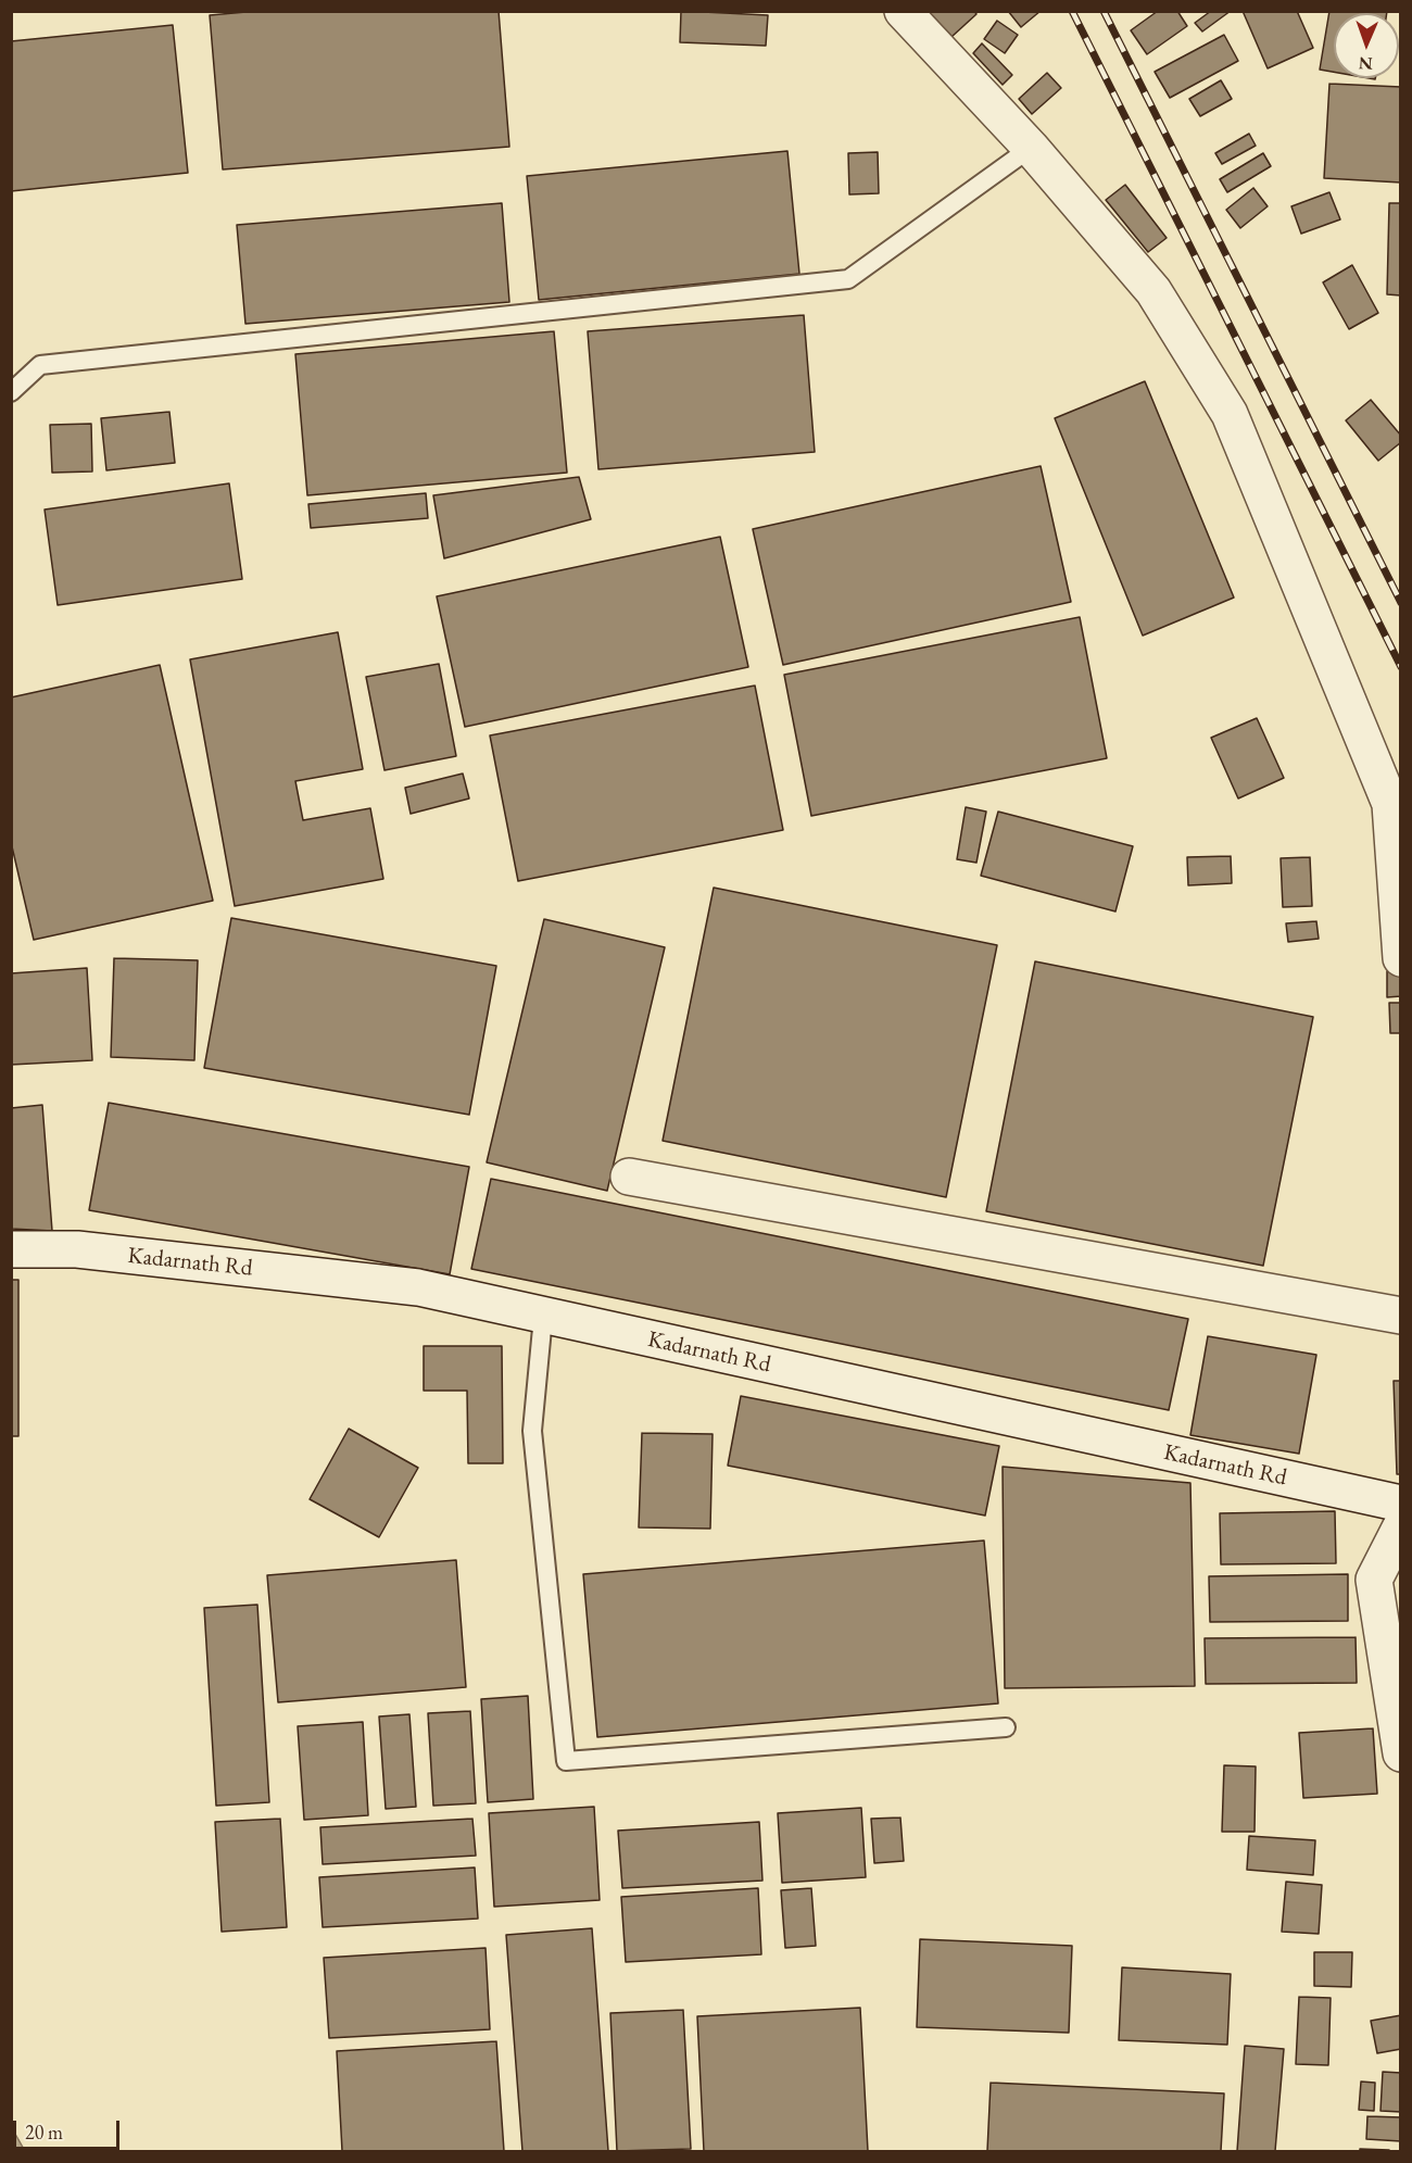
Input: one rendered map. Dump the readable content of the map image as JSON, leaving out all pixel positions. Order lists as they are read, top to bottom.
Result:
{
  "streets": {
    "street": ["Kadarnath Rd"]
  },
  "scale_bar": "20 m",
  "north": "bottom"
}
